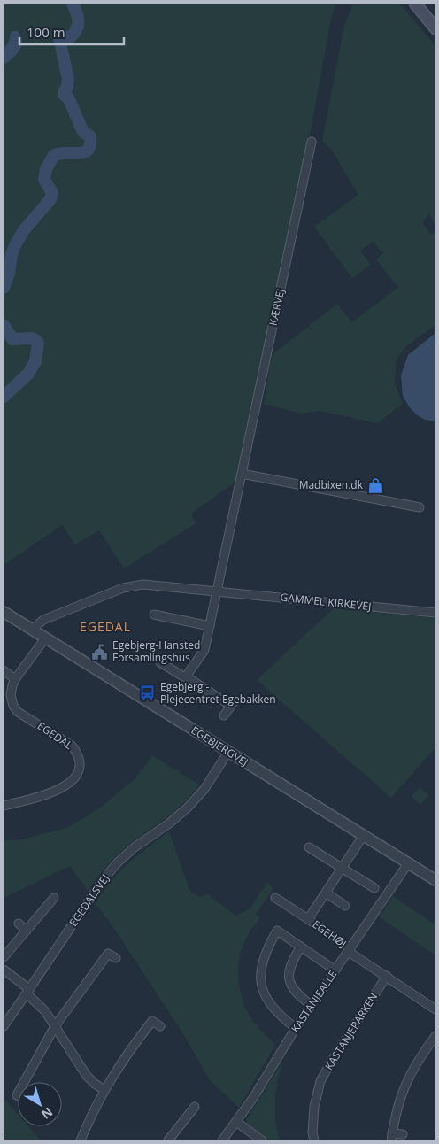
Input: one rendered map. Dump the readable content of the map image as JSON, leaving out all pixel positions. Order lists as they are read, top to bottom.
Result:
{
  "streets": {
    "street": [
      "KÆRVEJ",
      "GAMMEL KIRKEVEJ",
      "EGEDAL",
      "EGEBJERGVEJ",
      "EGEDALSVEJ",
      "EGEHØJ",
      "KASTANJEALLE",
      "KASTANJEPARKEN"
    ]
  },
  "crossings": [
    ["KÆRVEJ", "GAMMEL KIRKEVEJ"],
    ["GAMMEL KIRKEVEJ", "EGEBJERGVEJ"],
    ["EGEDAL", "EGEBJERGVEJ"],
    ["EGEBJERGVEJ", "EGEDALSVEJ"],
    ["EGEBJERGVEJ", "EGEHØJ"],
    ["EGEBJERGVEJ", "KASTANJEALLE"],
    ["EGEHØJ", "KASTANJEALLE"]
  ],
  "districts": ["EGEDAL"],
  "places": {
    "shop": ["Madbixen.dk"],
    "public building": ["Egebjerg-Hansted Forsamlingshus"],
    "bus stop": ["Egebjerg - Plejecentret Egebakken"]
  },
  "scale_bar": "100 m",
  "north": "bottom right"
}
